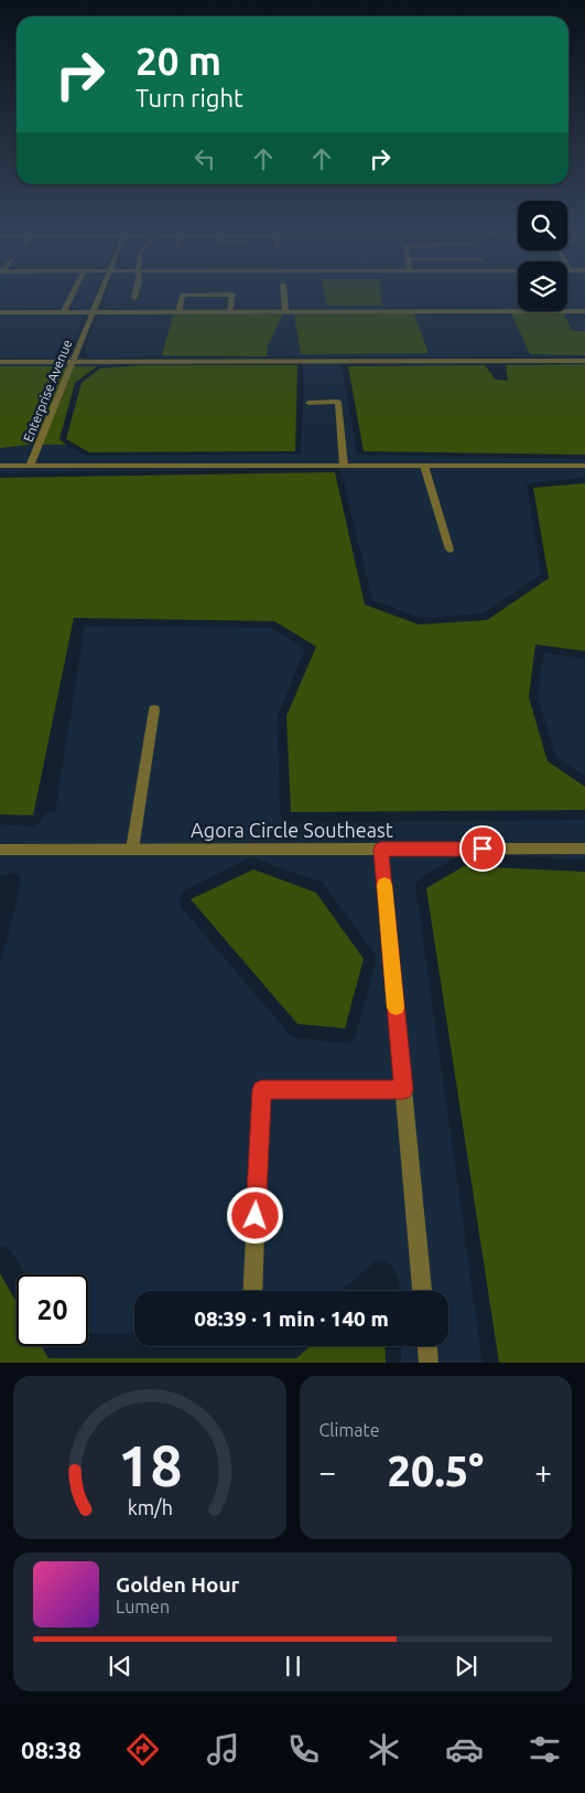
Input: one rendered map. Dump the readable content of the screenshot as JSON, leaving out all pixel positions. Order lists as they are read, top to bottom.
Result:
{
  "streets": {
    "street": ["Enterprise Avenue", "Agora Circle Southeast"]
  },
  "page": {
    "turn": ["20 m", "Turn right"],
    "limit": "20",
    "trip": "08:39 · 1 min · 140 m",
    "tile": "Climate",
    "heat": ["−", "20.5°", "+"],
    "song": ["Golden Hour", "Lumen"],
    "tabs": "08:38",
    "gauge": ["18", "km/h"]
  }
}
